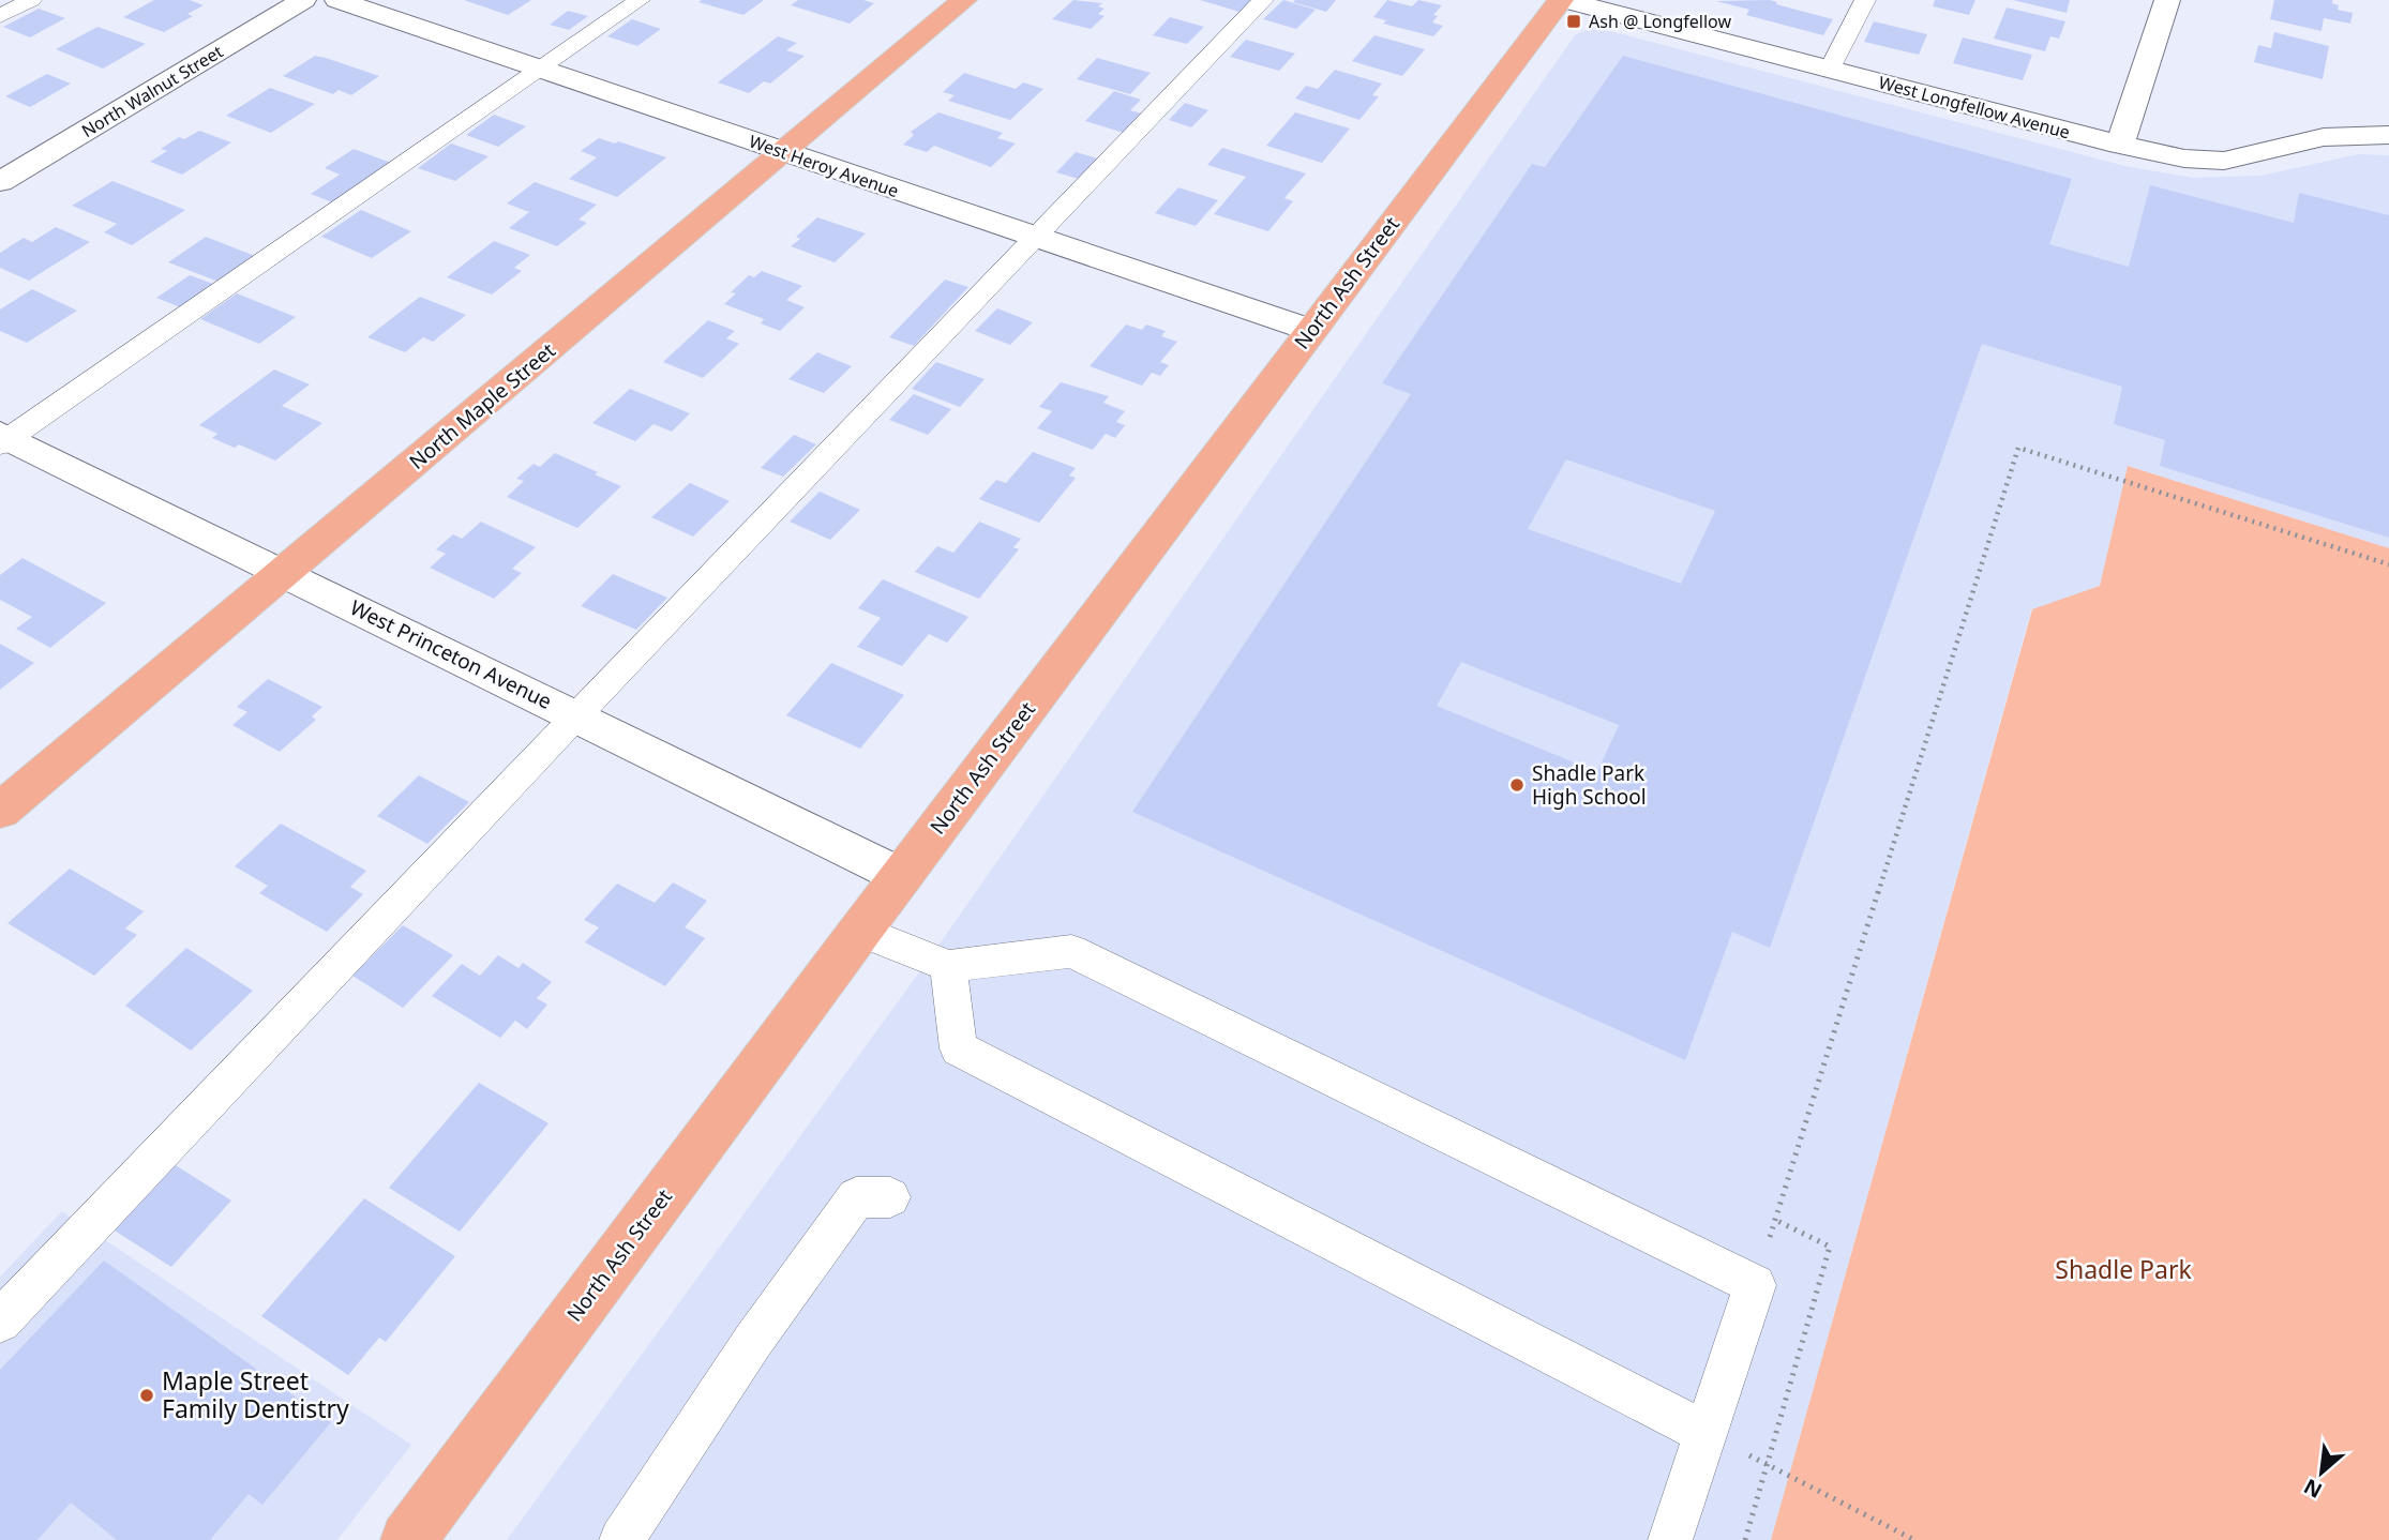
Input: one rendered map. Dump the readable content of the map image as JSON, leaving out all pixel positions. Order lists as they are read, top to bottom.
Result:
{
  "streets": {
    "main road": ["North Ash Street", "North Maple Street"],
    "street": [
      "North Walnut Street",
      "West Longfellow Avenue",
      "West Heroy Avenue",
      "West Princeton Avenue"
    ]
  },
  "crossings": [
    ["West Longfellow Avenue", "North Ash Street"],
    ["West Heroy Avenue", "North Ash Street"],
    ["West Heroy Avenue", "North Maple Street"],
    ["North Ash Street", "West Princeton Avenue"],
    ["North Maple Street", "West Princeton Avenue"]
  ],
  "parks": ["Shadle Park"],
  "places": {
    "transit": ["Ash @ Longfellow"],
    "other": ["Shadle Park High School", "Maple Street Family Dentistry"]
  },
  "north": "bottom left"
}
